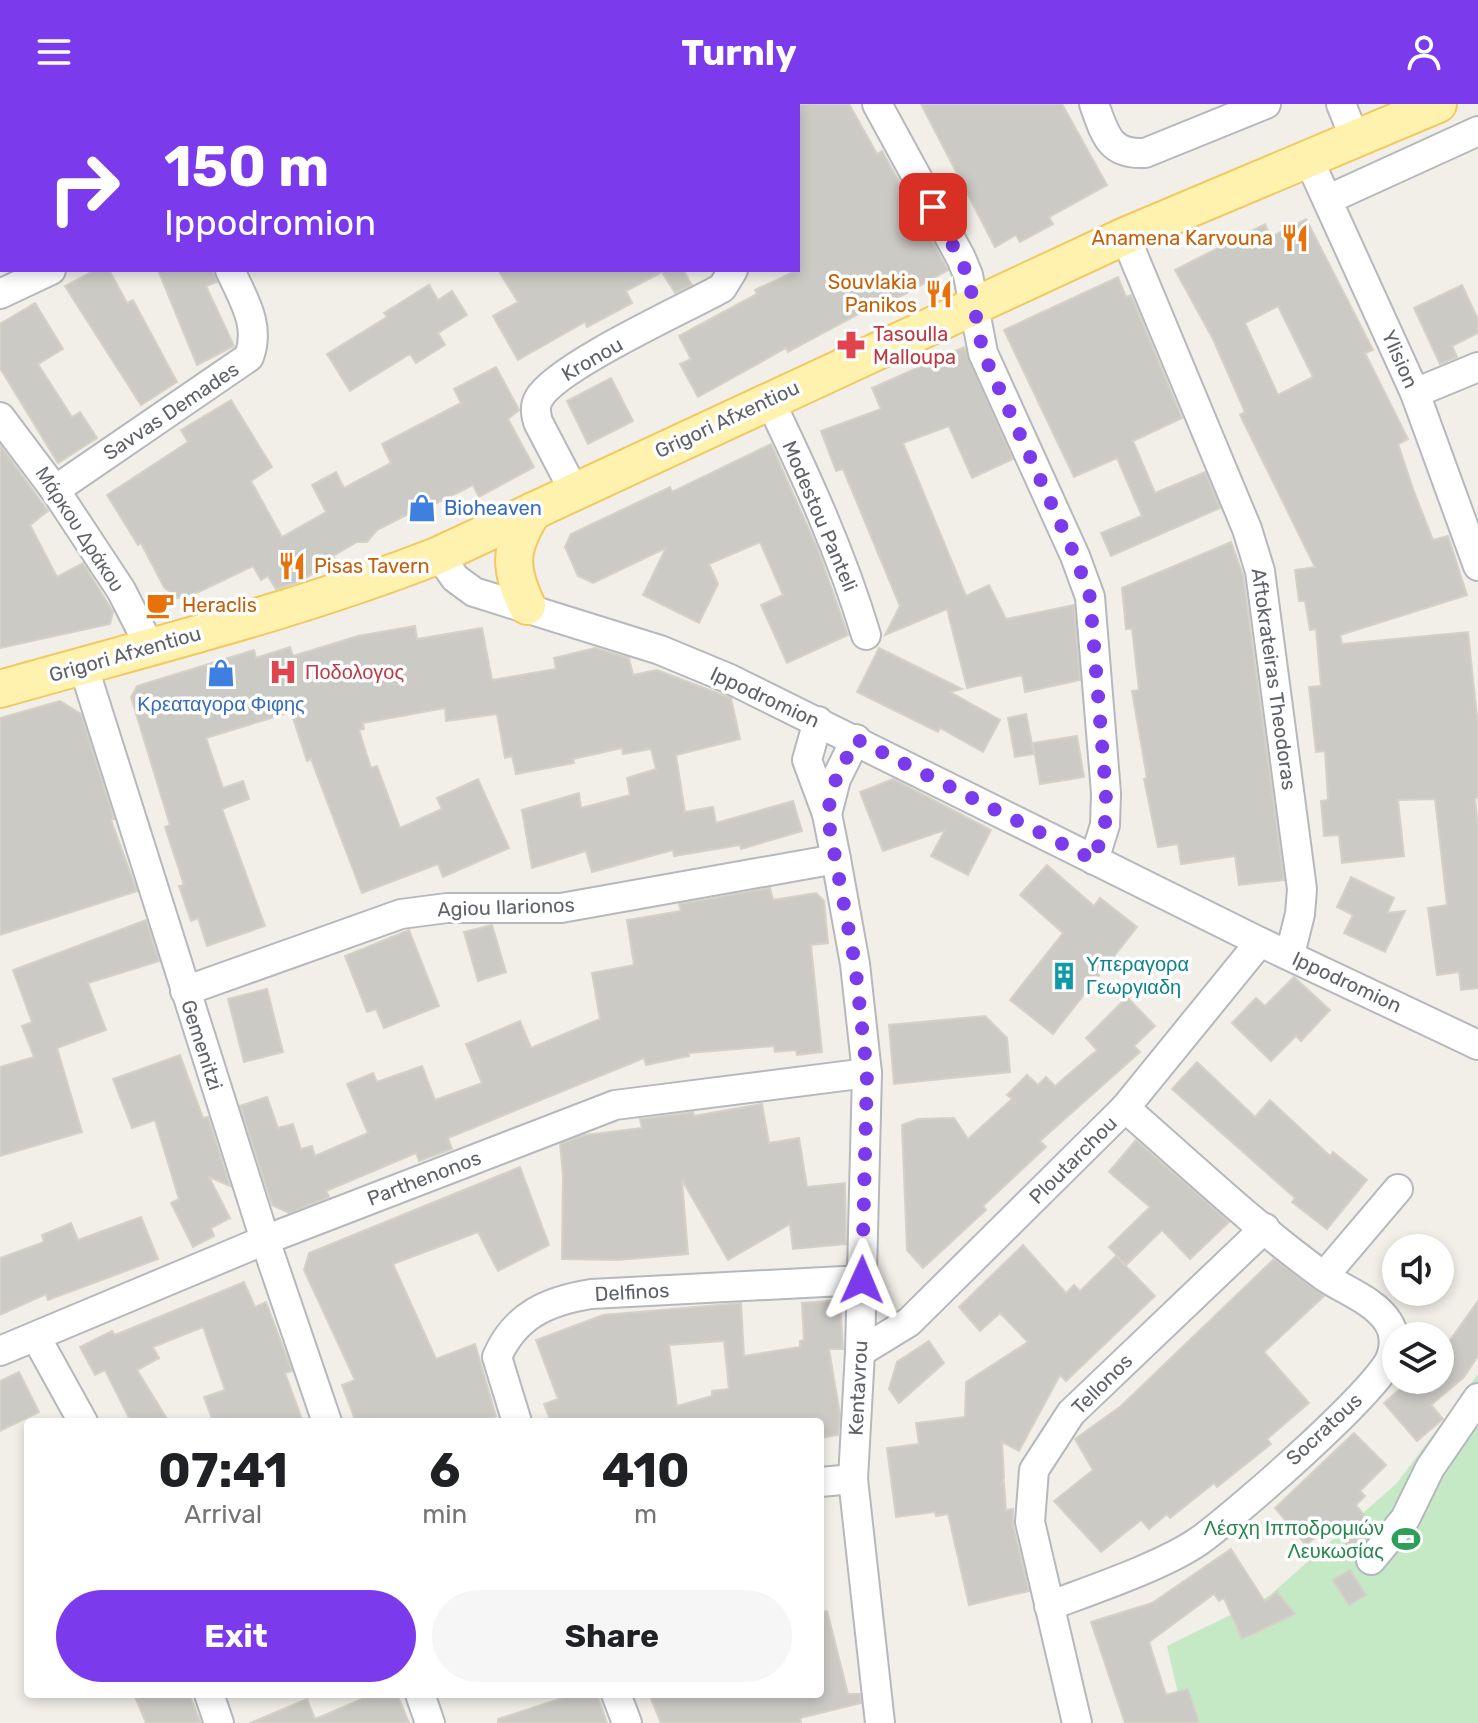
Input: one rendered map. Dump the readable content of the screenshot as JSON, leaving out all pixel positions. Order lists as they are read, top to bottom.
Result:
{
  "streets": {
    "main road": ["Grigori Afxentiou"],
    "street": [
      "Kronou",
      "Ylision",
      "Savvas Demades",
      "Modestou Panteli",
      "Μάρκου Δράκου",
      "Aftokrateiras Theodoras",
      "Ippodromion",
      "Agiou Ilarionos",
      "Gemenitzi",
      "Ploutarchou",
      "Parthenonos",
      "Delfinos",
      "Tellonos",
      "Kentavrou",
      "Socratous"
    ]
  },
  "crossings": [
    ["Kronou", "Grigori Afxentiou"],
    ["Ylision", "Grigori Afxentiou"],
    ["Savvas Demades", "Μάρκου Δράκου"],
    ["Grigori Afxentiou", "Modestou Panteli"],
    ["Grigori Afxentiou", "Μάρκου Δράκου"],
    ["Grigori Afxentiou", "Aftokrateiras Theodoras"],
    ["Grigori Afxentiou", "Ippodromion"],
    ["Grigori Afxentiou", "Gemenitzi"],
    ["Aftokrateiras Theodoras", "Ippodromion"],
    ["Ippodromion", "Ploutarchou"],
    ["Ippodromion", "Kentavrou"],
    ["Agiou Ilarionos", "Gemenitzi"],
    ["Agiou Ilarionos", "Kentavrou"],
    ["Gemenitzi", "Parthenonos"],
    ["Ploutarchou", "Kentavrou"],
    ["Ploutarchou", "Socratous"],
    ["Parthenonos", "Kentavrou"],
    ["Delfinos", "Kentavrou"],
    ["Tellonos", "Socratous"]
  ],
  "places": {
    "restaurant": ["Anamena Karvouna", "Souvlakia Panikos", "Pisas Tavern"],
    "pharmacy": ["Tasoulla Malloupa"],
    "shop": ["Bioheaven", "Κρεαταγορα Φιφης"],
    "cafe": ["Heraclis"],
    "hospital": ["Ποδολογος"],
    "building": ["Υπεραγορα Γεωργιαδη"],
    "sports": ["Λέσχη Ιπποδρομιών Λευκωσίας"]
  },
  "page": {
    "header": "Turnly",
    "turn": ["150 m", "Ippodromion"],
    "eta": [
      "07:41",
      "Arrival",
      "6",
      "min",
      "410",
      "m"
    ],
    "buttons": ["Exit", "Share"]
  }
}
